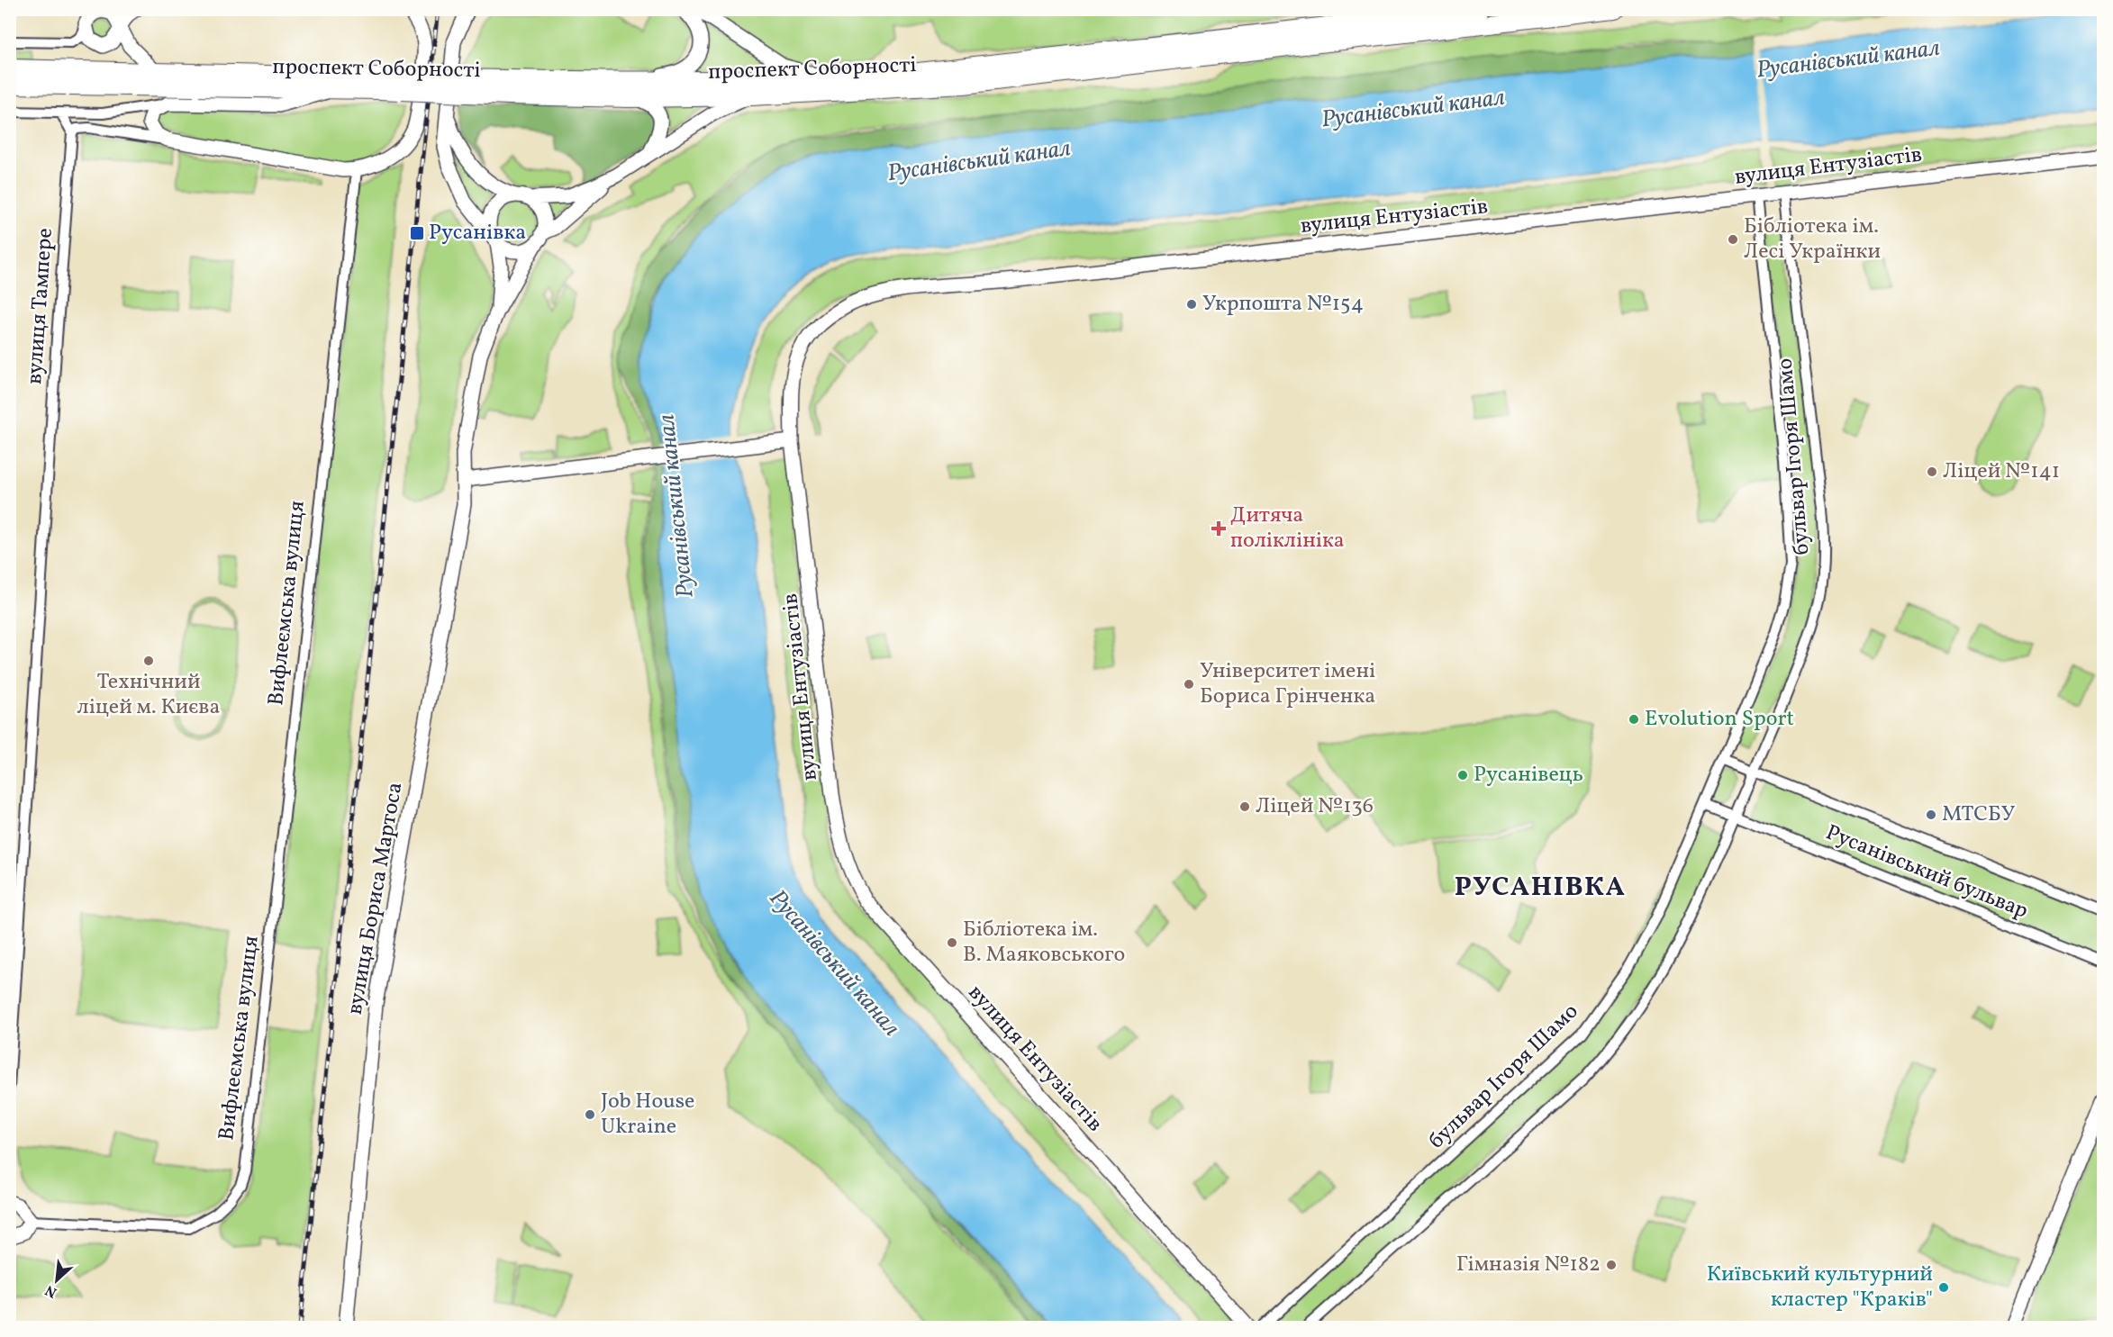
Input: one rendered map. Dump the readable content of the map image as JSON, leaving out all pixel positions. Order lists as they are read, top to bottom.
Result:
{
  "streets": {
    "highway": ["проспект Соборності"],
    "street": [
      "вулиця Ентузіастів",
      "вулиця Тампере",
      "бульвар Ігоря Шамо",
      "Вифлеємська вулиця",
      "Русанівський бульвар",
      "вулиця Бориса Мартоса"
    ]
  },
  "crossings": [
    ["проспект Соборності", "вулиця Бориса Мартоса"],
    ["вулиця Ентузіастів", "бульвар Ігоря Шамо"],
    ["бульвар Ігоря Шамо", "Русанівський бульвар"]
  ],
  "districts": ["РУСАНІВКА"],
  "water": ["Русанівський канал"],
  "places": {
    "transit": ["Русанівка"],
    "other": [
      "Бібліотека ім. Лесі Українки",
      "Укрпошта №154",
      "Ліцей №141",
      "Технічний ліцей м. Києва",
      "Університет імені Бориса Грінченка",
      "Evolution Sport",
      "Русанівець",
      "Ліцей №136",
      "МТСБУ",
      "Бібліотека ім. В. Маяковського",
      "Job House Ukraine",
      "Гімназія №182",
      "Київський культурний кластер \"Краків\""
    ],
    "health": ["Дитяча поліклініка"]
  },
  "north": "bottom left"
}
